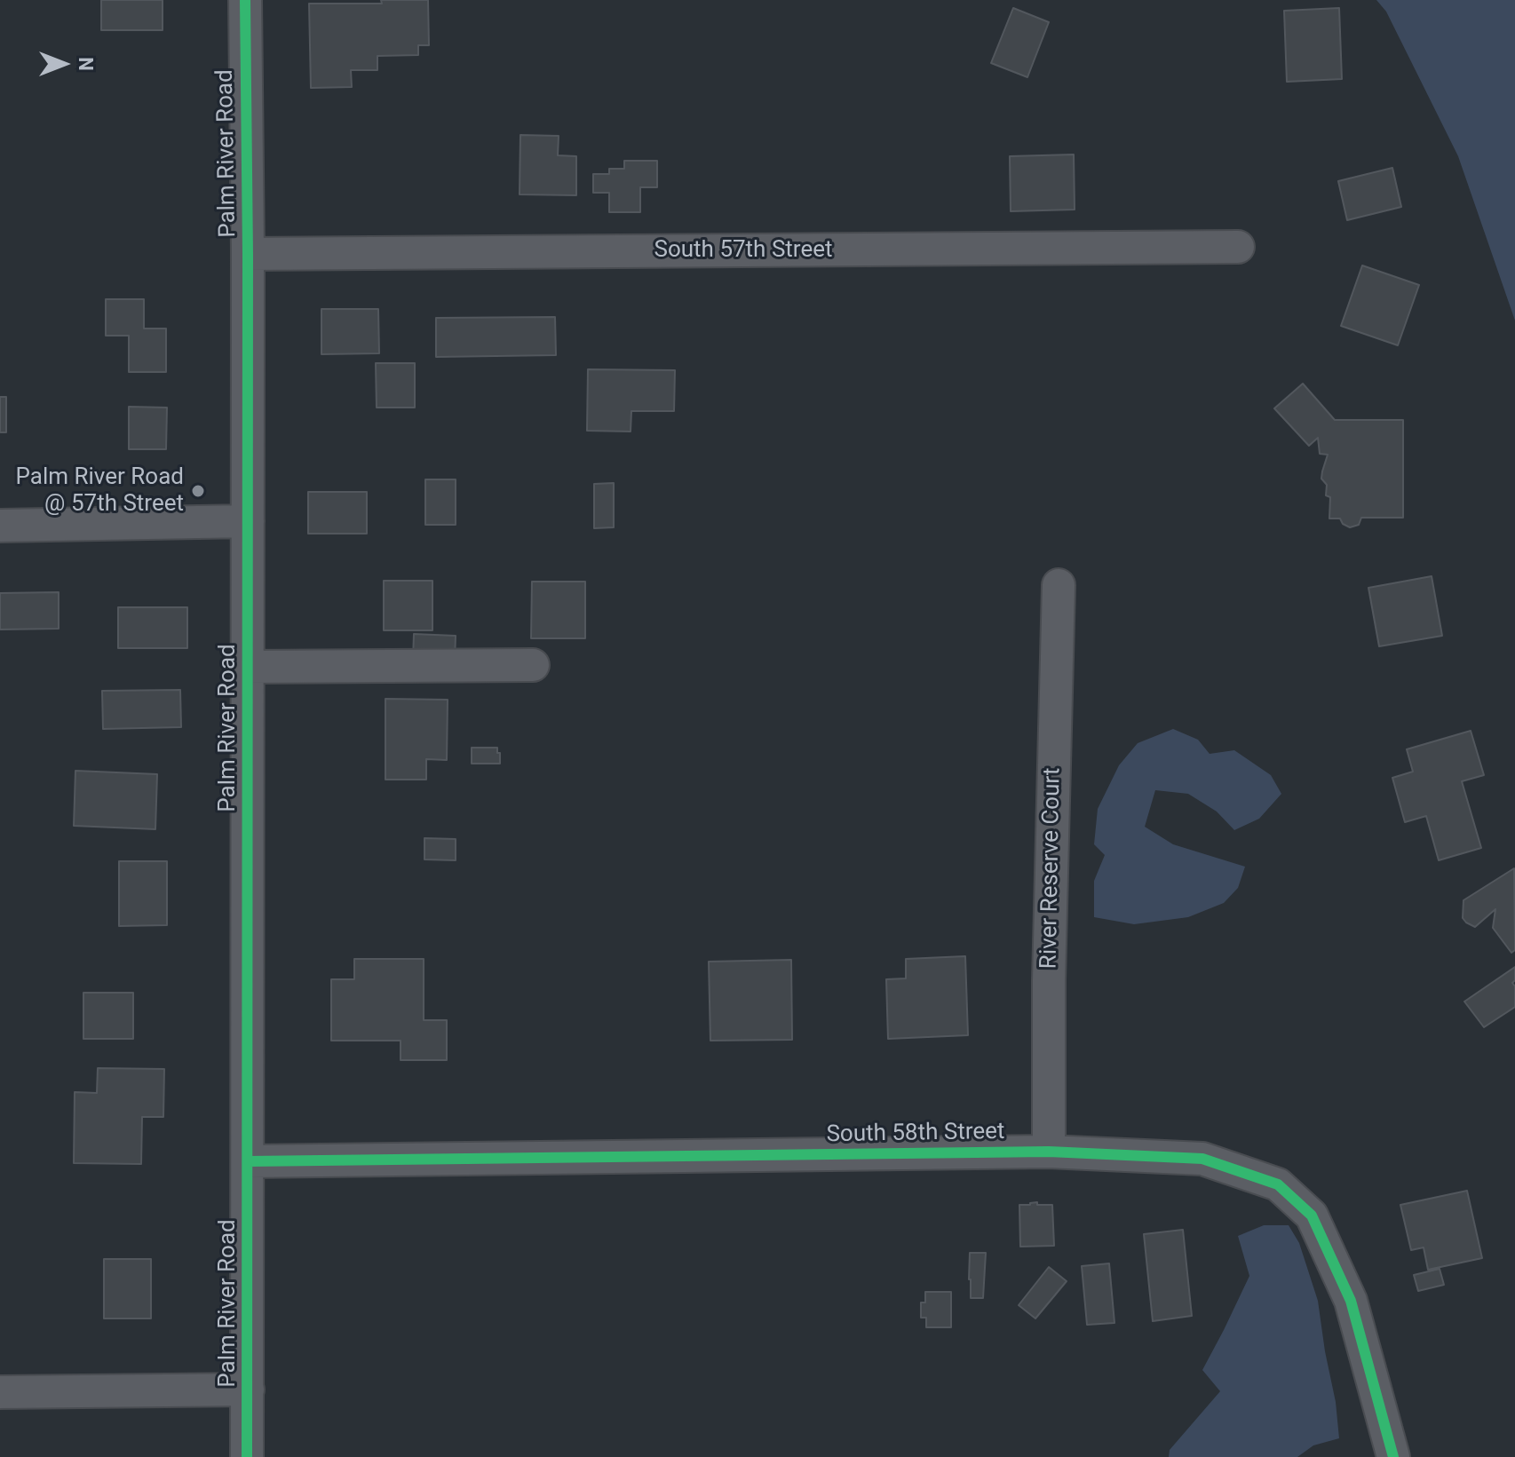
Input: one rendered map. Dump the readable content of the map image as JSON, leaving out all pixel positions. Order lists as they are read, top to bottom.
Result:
{
  "streets": {
    "street": [
      "Palm River Road",
      "South 57th Street",
      "River Reserve Court",
      "South 58th Street"
    ]
  },
  "crossings": [
    ["Palm River Road", "South 57th Street"],
    ["Palm River Road", "South 58th Street"],
    ["River Reserve Court", "South 58th Street"]
  ],
  "places": ["Palm River Road @ 57th Street"],
  "north": "right"
}
